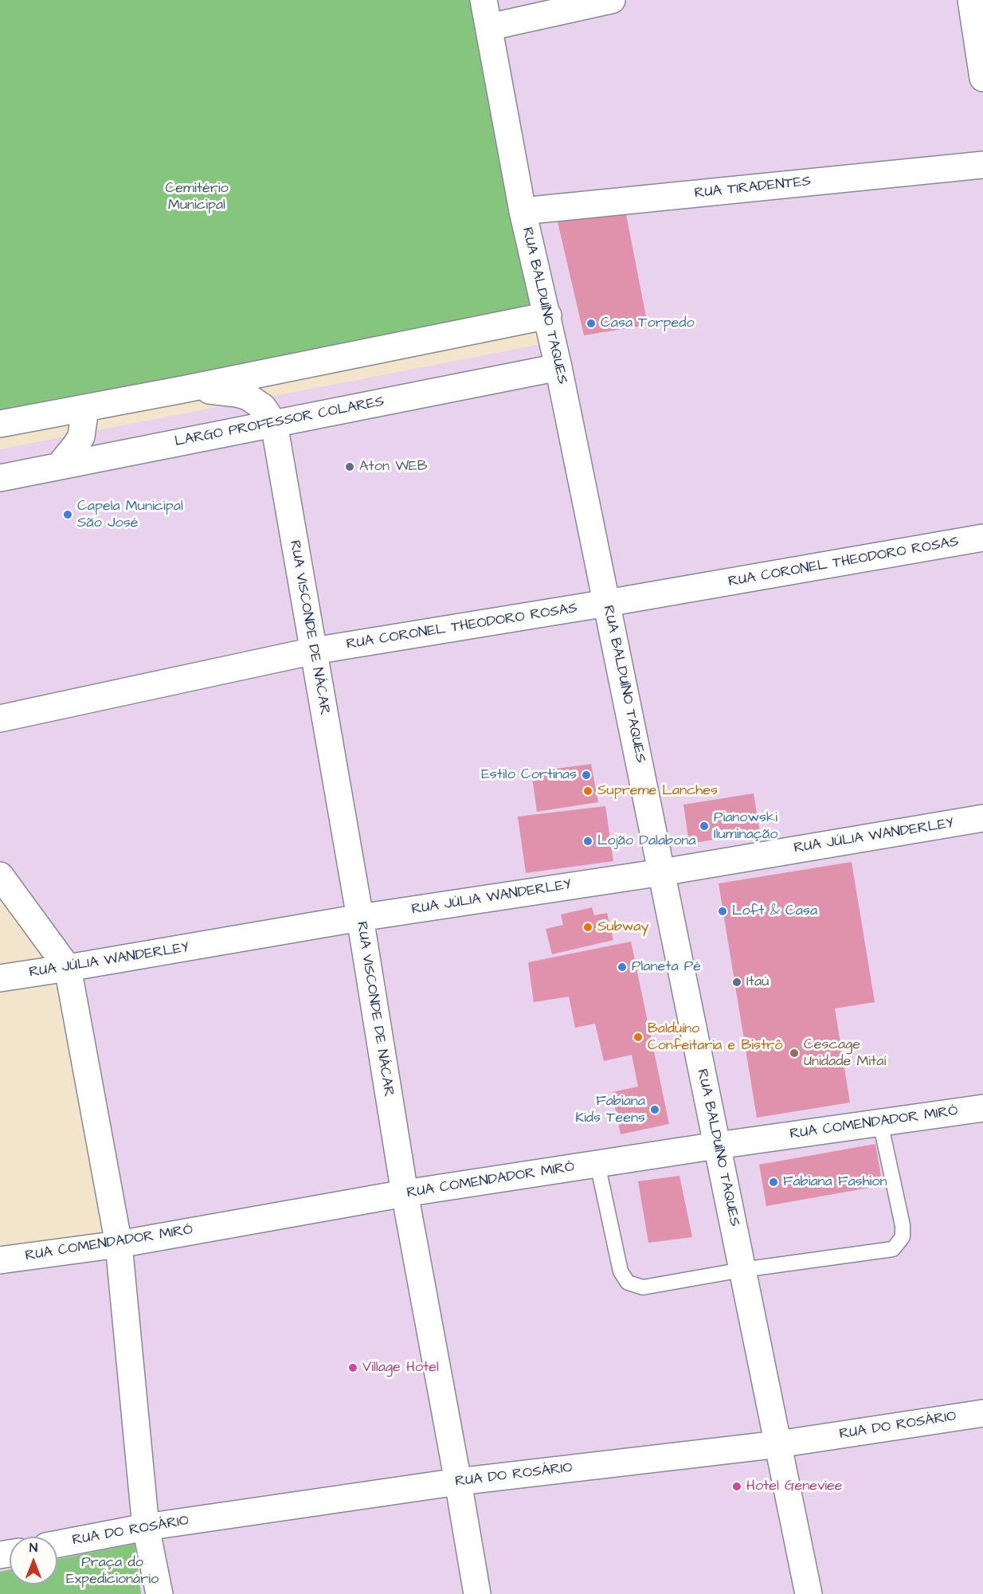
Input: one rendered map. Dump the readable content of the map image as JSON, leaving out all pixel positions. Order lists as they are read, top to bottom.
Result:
{
  "streets": {
    "main road": [
      "RUA TIRADENTES",
      "RUA BALDUÍNO TAQUES",
      "LARGO PROFESSOR COLARES",
      "RUA CORONEL THEODORO ROSAS",
      "RUA VISCONDE DE NÁCAR",
      "RUA JÚLIA WANDERLEY",
      "RUA COMENDADOR MIRÓ",
      "RUA DO ROSÁRIO"
    ]
  },
  "crossings": [
    ["RUA TIRADENTES", "RUA BALDUÍNO TAQUES"],
    ["RUA BALDUÍNO TAQUES", "LARGO PROFESSOR COLARES"],
    ["RUA BALDUÍNO TAQUES", "RUA CORONEL THEODORO ROSAS"],
    ["RUA BALDUÍNO TAQUES", "RUA JÚLIA WANDERLEY"],
    ["RUA BALDUÍNO TAQUES", "RUA COMENDADOR MIRÓ"],
    ["RUA BALDUÍNO TAQUES", "RUA DO ROSÁRIO"],
    ["LARGO PROFESSOR COLARES", "RUA VISCONDE DE NÁCAR"],
    ["RUA CORONEL THEODORO ROSAS", "RUA VISCONDE DE NÁCAR"],
    ["RUA VISCONDE DE NÁCAR", "RUA JÚLIA WANDERLEY"],
    ["RUA VISCONDE DE NÁCAR", "RUA COMENDADOR MIRÓ"],
    ["RUA VISCONDE DE NÁCAR", "RUA DO ROSÁRIO"]
  ],
  "parks": ["Cemitério Municipal", "Praça do Expedicionário"],
  "places": [
    "Casa Torpedo",
    "Aton WEB",
    "Capela Municipal São José",
    "Estilo Cortinas",
    "Supreme Lanches",
    "Pianowski Iluminação",
    "Lojão Dalabona",
    "Loft & Casa",
    "Subway",
    "Planeta Pé",
    "Itaú",
    "Balduíno Confeitaria e Bistrô",
    "Cescage Unidade Mitaí",
    "Fabiana Kids Teens",
    "Fabiana Fashion",
    "Village Hotel",
    "Hotel Geneviee"
  ],
  "north": "top"
}
